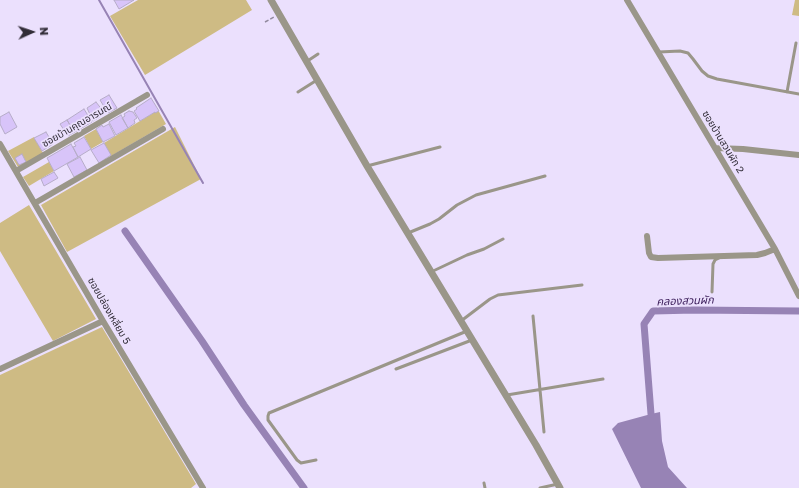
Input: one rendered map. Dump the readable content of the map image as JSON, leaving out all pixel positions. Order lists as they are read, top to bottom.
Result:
{
  "streets": {
    "street": ["ซอยบ้านคุณอารมณ์", "ซอยบ้านสวนผัก 2", "ซอยปล่องเหลี่ยม 5"]
  },
  "crossings": [
    ["ซอยบ้านคุณอารมณ์", "ซอยปล่องเหลี่ยม 5"]
  ],
  "water": ["คลองสวนผัก"],
  "north": "right"
}
